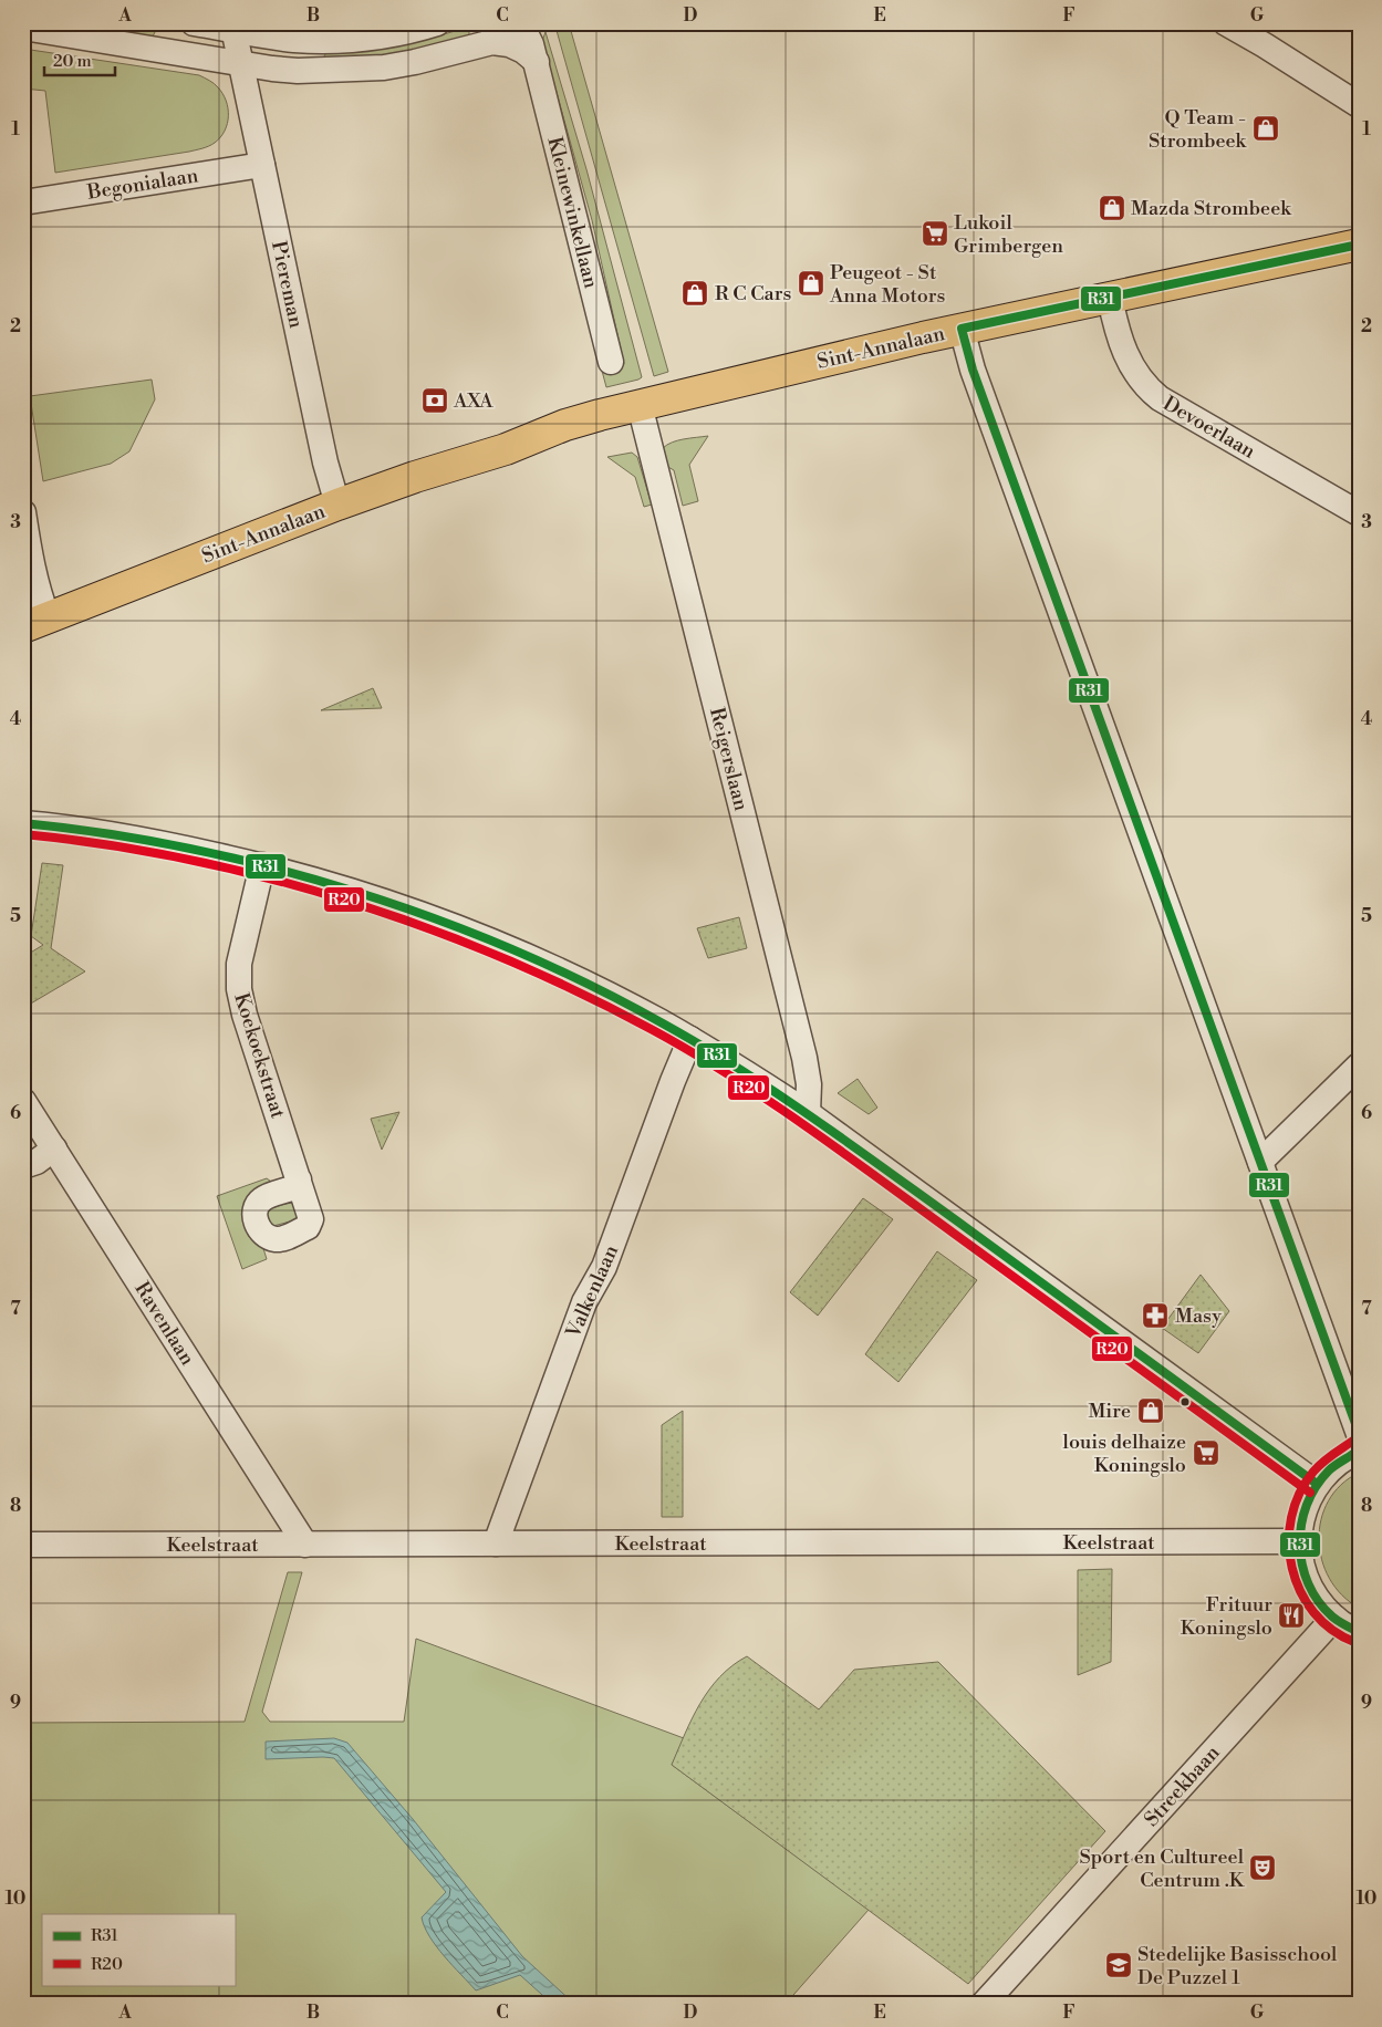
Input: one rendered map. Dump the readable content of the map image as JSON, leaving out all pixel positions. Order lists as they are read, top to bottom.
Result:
{
  "streets": {
    "main road": ["Sint-Annalaan"],
    "street": [
      "Begonialaan",
      "Kleinewinkellaan",
      "Piereman",
      "Devoerlaan",
      "Reigerslaan",
      "Koekoekstraat",
      "Valkenlaan",
      "Ravenlaan",
      "Keelstraat",
      "Streekbaan"
    ]
  },
  "crossings": [
    ["Begonialaan", "Piereman"],
    ["Piereman", "Sint-Annalaan"],
    ["Sint-Annalaan", "Devoerlaan"],
    ["Sint-Annalaan", "Reigerslaan"],
    ["Valkenlaan", "Keelstraat"],
    ["Ravenlaan", "Keelstraat"]
  ],
  "places": {
    "shop": [
      "Q Team - Strombeek",
      "Mazda Strombeek",
      "Peugeot - St Anna Motors",
      "R C Cars",
      "Mire"
    ],
    "supermarket": ["Lukoil Grimbergen", "louis delhaize Koningslo"],
    "bank": ["AXA"],
    "pharmacy": ["Masy"],
    "restaurant": ["Frituur Koningslo"],
    "theatre": ["Sport en Cultureel Centrum .K"],
    "school or university": ["Stedelijke Basisschool De Puzzel 1"]
  },
  "lines": ["transit line R31", "transit line R20"],
  "legend": ["R31", "R20"],
  "scale_bar": "20 m",
  "grid": {
    "columns": [
      "A",
      "B",
      "C",
      "D",
      "E",
      "F",
      "G"
    ],
    "rows": [
      "1",
      "2",
      "3",
      "4",
      "5",
      "6",
      "7",
      "8",
      "9",
      "10"
    ]
  }
}
